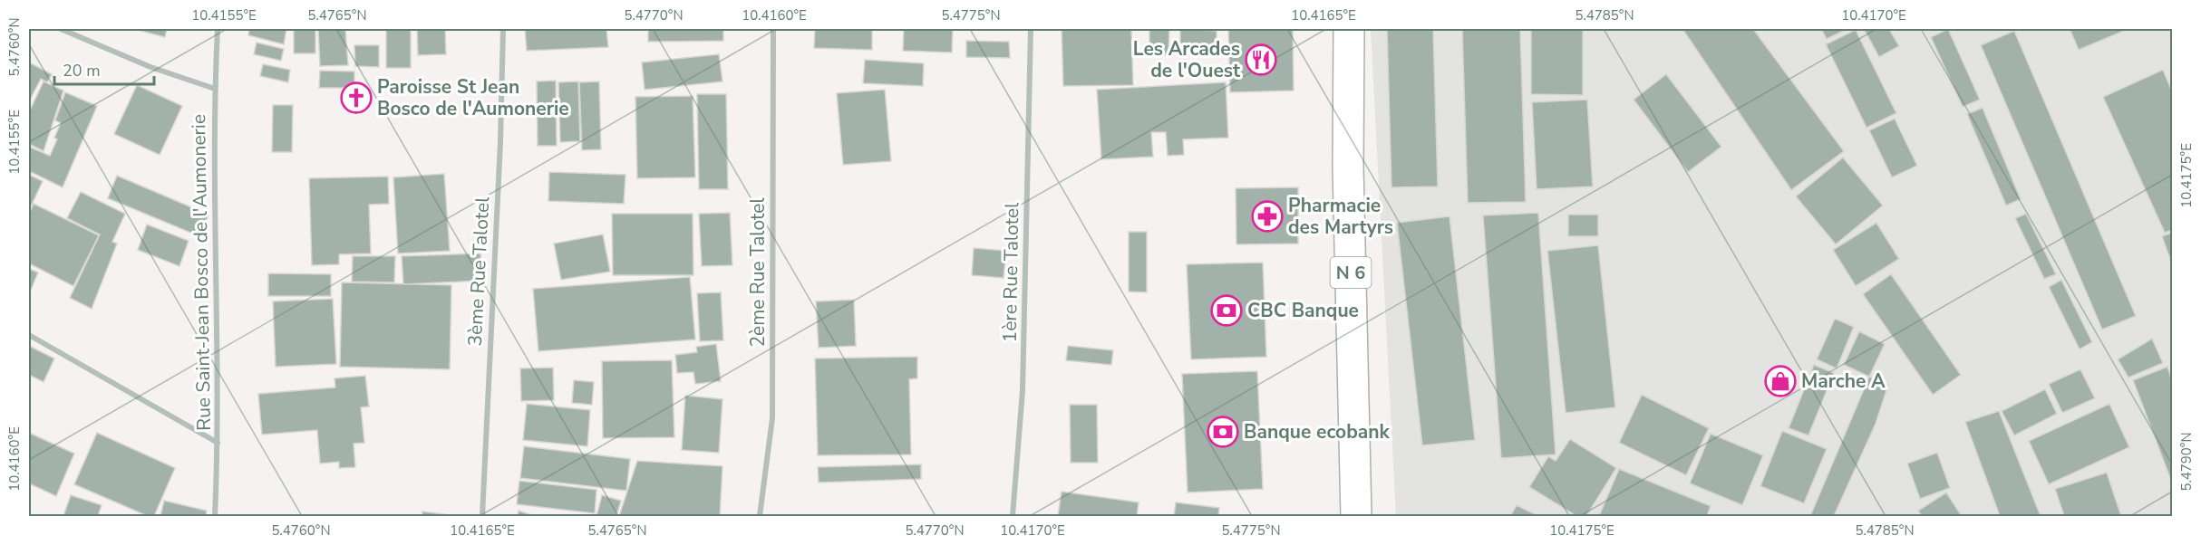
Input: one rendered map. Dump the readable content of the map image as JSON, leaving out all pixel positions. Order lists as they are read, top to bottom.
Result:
{
  "streets": {
    "highway": ["N 6"],
    "street": [
      "3ème Rue Talotel",
      "Rue Saint-Jean Bosco de l'Aumonerie",
      "2ème Rue Talotel",
      "1ère Rue Talotel"
    ]
  },
  "places": {
    "restaurant": ["Les Arcades de l'Ouest"],
    "church": ["Paroisse St Jean Bosco de l'Aumonerie"],
    "pharmacy": ["Pharmacie des Martyrs"],
    "bank": ["CBC Banque", "Banque ecobank"],
    "shop": ["Marche A"]
  },
  "scale_bar": "20 m",
  "coordinates": [
    "10.4155°E",
    "5.4765°N",
    "5.4770°N",
    "10.4160°E",
    "5.4775°N",
    "10.4165°E",
    "5.4785°N",
    "10.4170°E",
    "5.4760°N",
    "10.4175°E",
    "5.4790°N"
  ]
}
